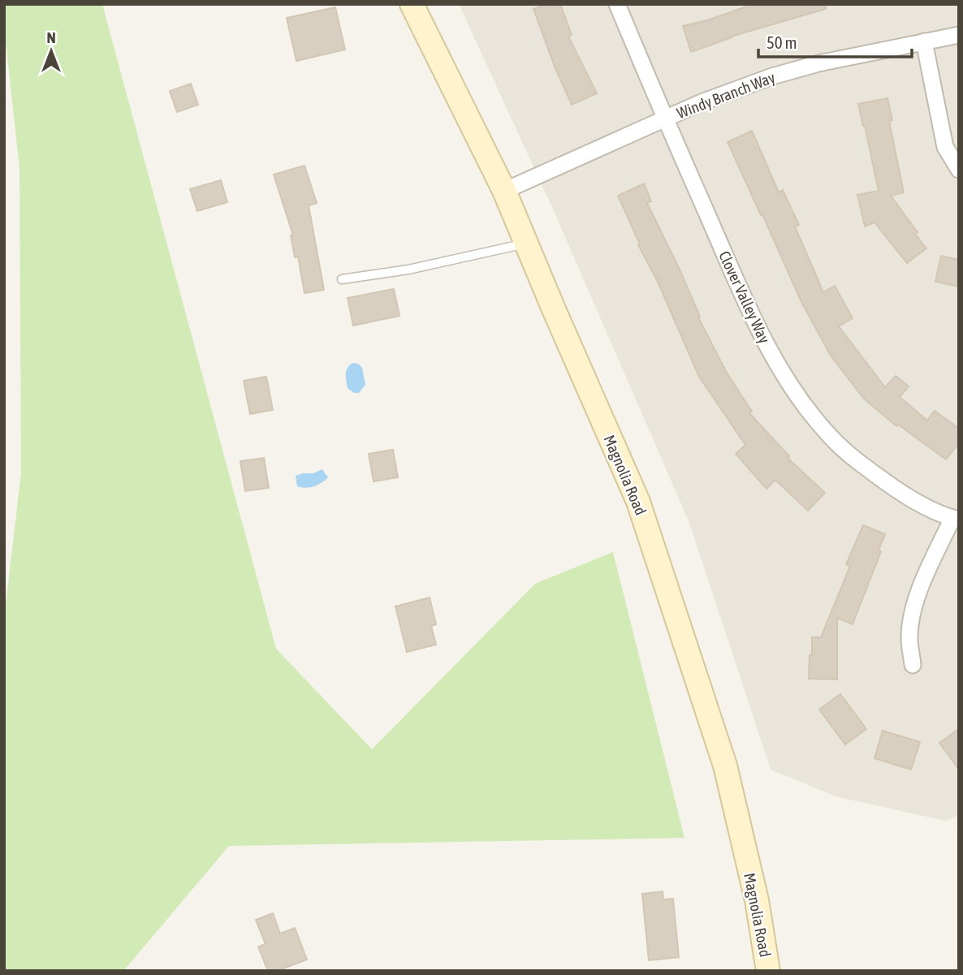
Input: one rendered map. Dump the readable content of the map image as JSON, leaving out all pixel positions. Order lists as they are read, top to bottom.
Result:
{
  "streets": {
    "main road": ["Magnolia Road"],
    "street": ["Windy Branch Way", "Clover Valley Way"]
  },
  "crossings": [
    ["Windy Branch Way", "Clover Valley Way"],
    ["Windy Branch Way", "Magnolia Road"]
  ],
  "scale_bar": "50 m",
  "north": "top"
}
